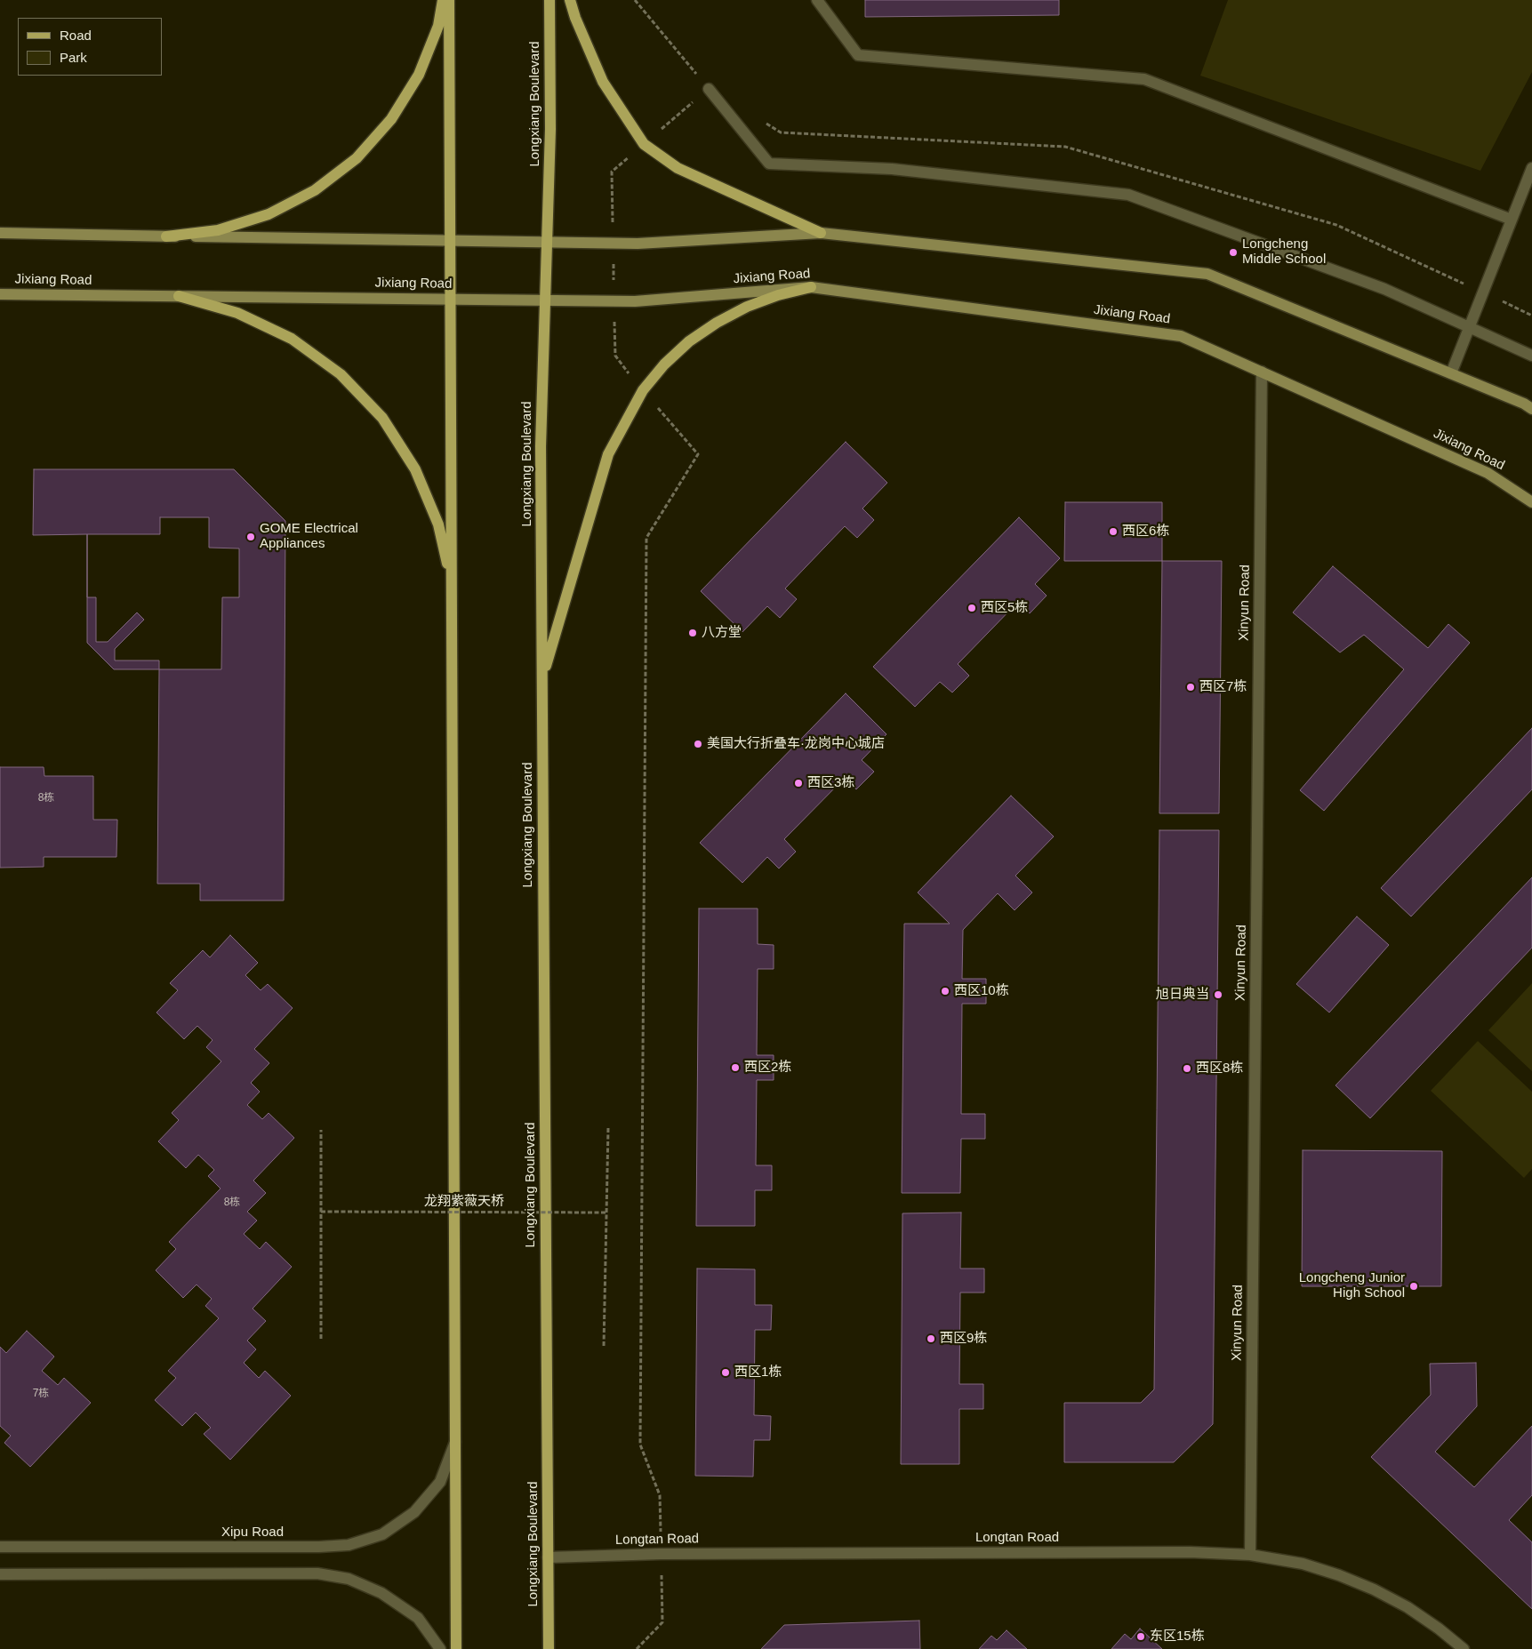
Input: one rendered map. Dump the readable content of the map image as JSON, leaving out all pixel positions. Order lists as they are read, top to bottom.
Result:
{
  "streets": {
    "main road": ["Longxiang Boulevard", "Jixiang Road"],
    "street": ["Xinyun Road", "Xipu Road", "Longtan Road"],
    "path": ["龙翔紫薇天桥"]
  },
  "crossings": [
    ["Longxiang Boulevard", "Jixiang Road"],
    ["Longxiang Boulevard", "Longtan Road"],
    ["Jixiang Road", "Xinyun Road"],
    ["Xinyun Road", "Longtan Road"]
  ],
  "places": [
    "Longcheng Middle School",
    "西区6栋",
    "GOME Electrical Appliances",
    "西区5栋",
    "八方堂",
    "西区7栋",
    "美国大行折叠车·龙岗中心城店",
    "西区3栋",
    "西区10栋",
    "旭日典当",
    "西区2栋",
    "西区8栋",
    "Longcheng Junior High School",
    "西区9栋",
    "西区1栋",
    "东区15栋"
  ],
  "house_numbers": ["8栋", "8栋", "7栋"],
  "legend": ["Road", "Park"]
}
